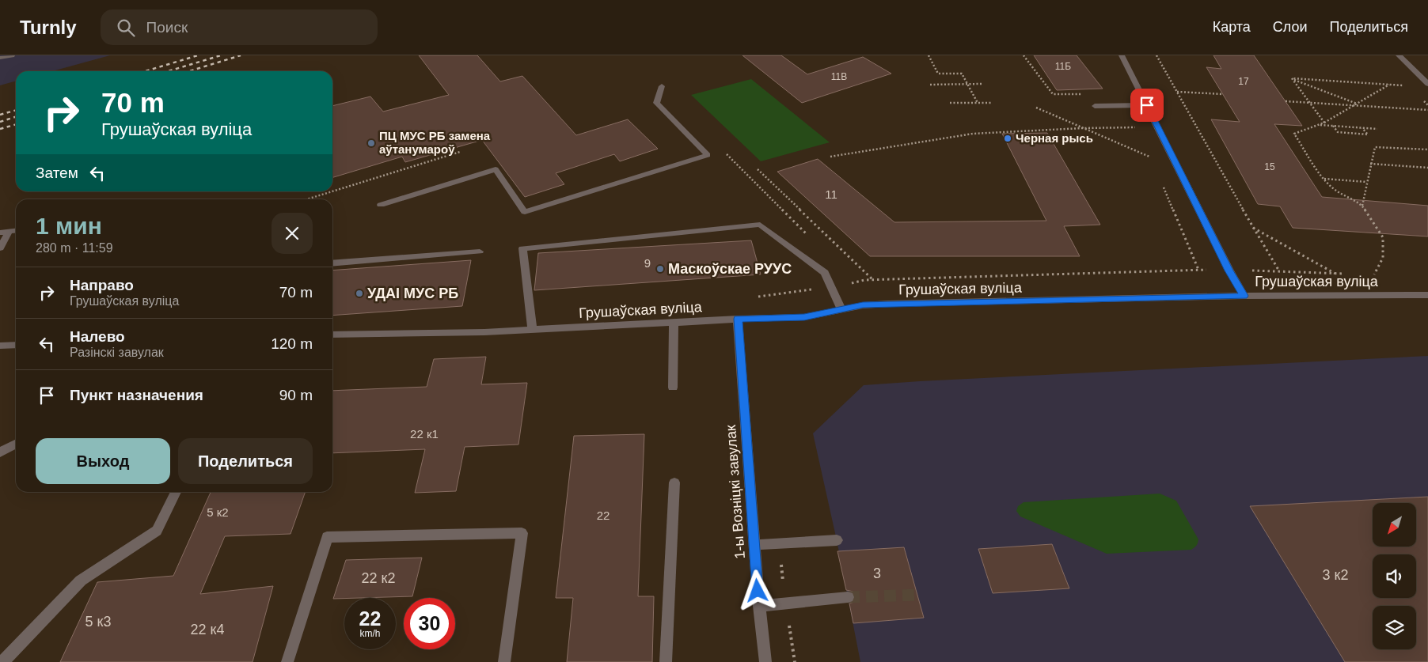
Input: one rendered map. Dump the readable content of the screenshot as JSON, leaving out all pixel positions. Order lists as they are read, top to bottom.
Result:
{
  "streets": {
    "street": ["Грушаўская вуліца", "1-ы Возніцкі завулак"]
  },
  "crossings": [
    ["Грушаўская вуліца", "1-ы Возніцкі завулак"]
  ],
  "places": [
    "Черная рысь",
    "ПЦ МУС РБ замена аўтанумароў",
    "Маскоўскае РУУС",
    "УДАІ МУС РБ"
  ],
  "house_numbers": [
    "11Б",
    "11В",
    "17",
    "15",
    "11",
    "9",
    "22 к1",
    "5 к2",
    "22",
    "3",
    "3 к2",
    "22 к2",
    "5 к3",
    "22 к4"
  ],
  "north": "bottom left",
  "page": {
    "header": "Turnly",
    "search": "Поиск",
    "nav": ["Карта", "Слои", "Поделиться"],
    "turn": ["70 m", "Грушаўская вуліца"],
    "then": "Затем",
    "heading": ["1 мин", "280 m · 11:59"],
    "list": [
      {
        "name": "Направо",
        "note": "Грушаўская вуліца",
        "value": "70 m"
      },
      {
        "name": "Налево",
        "note": "Разінскі завулак",
        "value": "120 m"
      },
      {
        "name": "Пункт назначения",
        "value": "90 m"
      }
    ],
    "buttons": ["Выход", "Поделиться"],
    "speed": "22 km/h",
    "limit": "30"
  }
}
